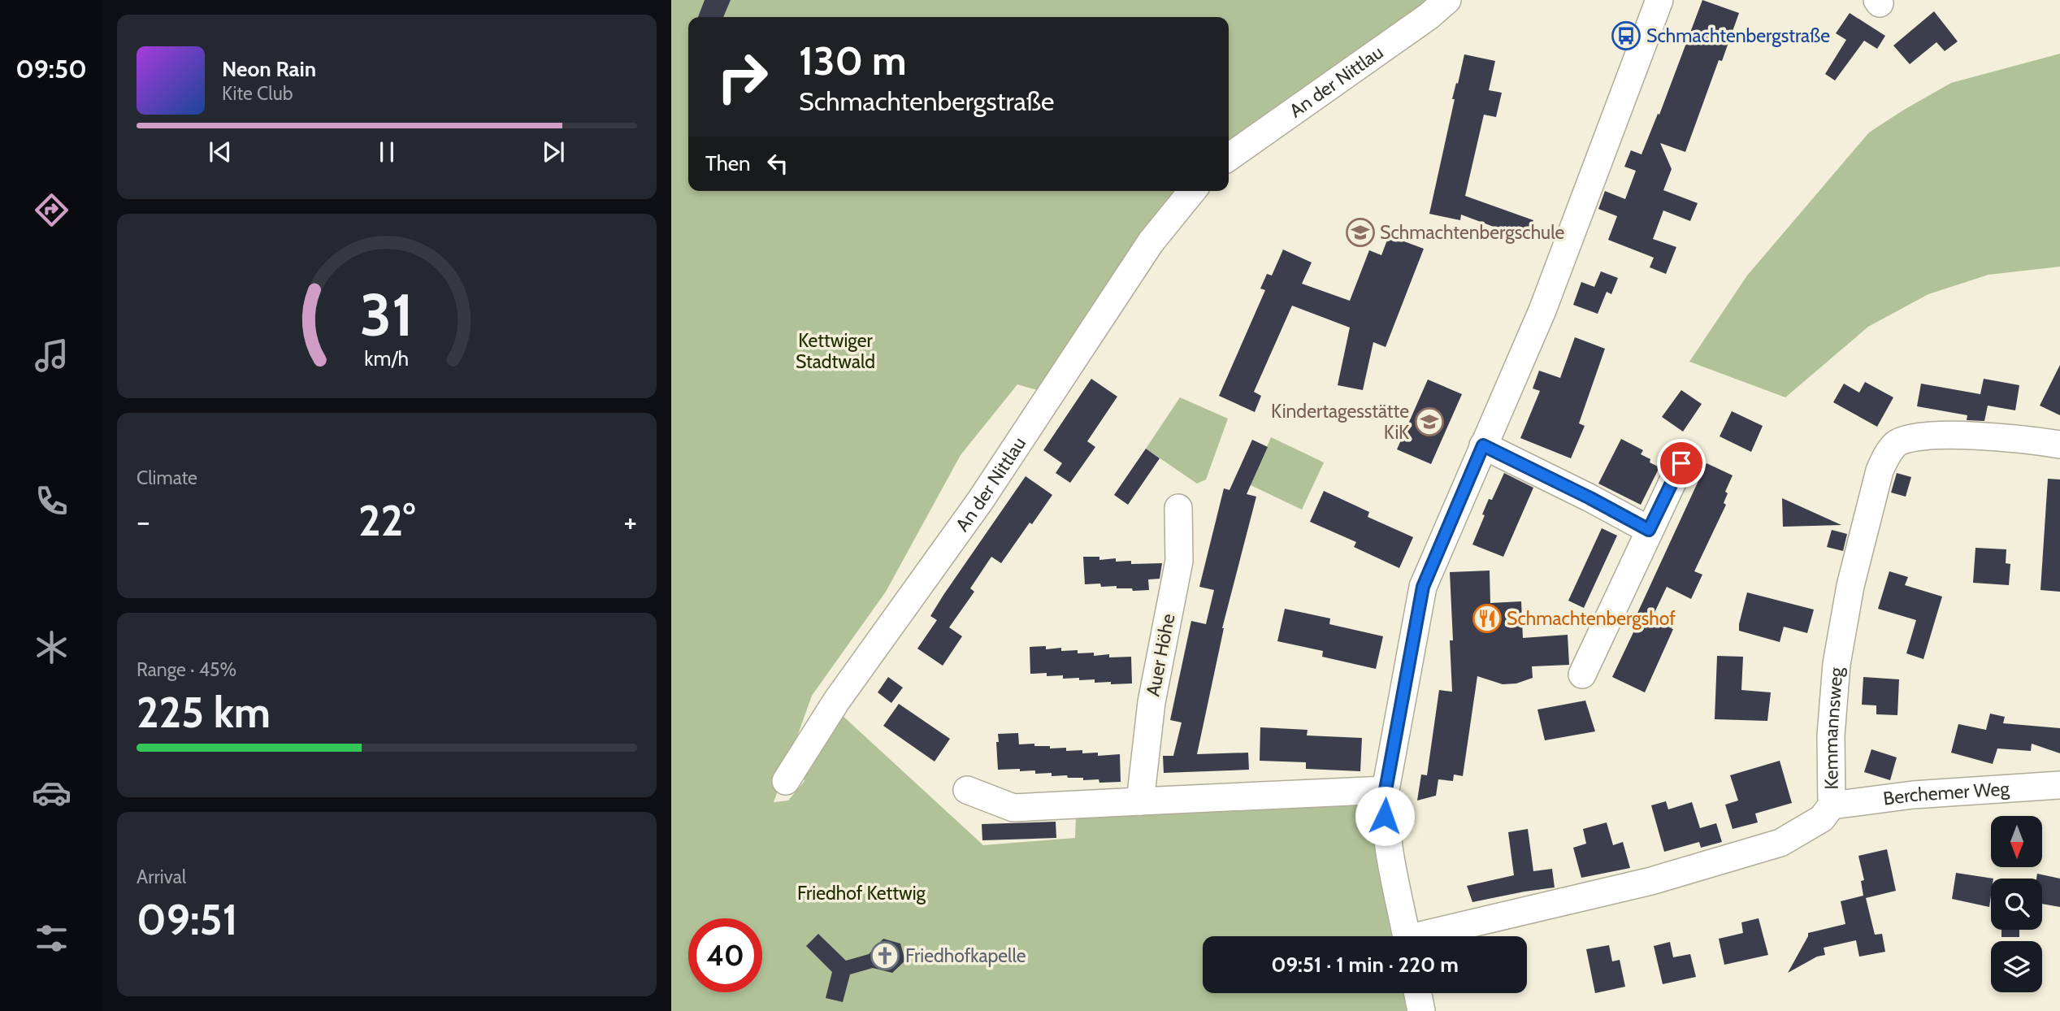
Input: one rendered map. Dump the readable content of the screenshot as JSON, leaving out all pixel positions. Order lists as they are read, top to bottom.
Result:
{
  "streets": {
    "street": [
      "An der Nittlau",
      "Auer Höhe",
      "Kemmannsweg",
      "Berchemer Weg"
    ]
  },
  "crossings": [
    ["Kemmannsweg", "Berchemer Weg"]
  ],
  "parks": ["Kettwiger Stadtwald", "Friedhof Kettwig"],
  "places": {
    "bus stop": ["Schmachtenbergstraße"],
    "school or university": ["Schmachtenbergschule", "Kindertagesstätte KiK"],
    "restaurant": ["Schmachtenbergshof"],
    "church": ["Friedhofkapelle"]
  },
  "north": "bottom",
  "page": {
    "tabs": "09:50",
    "turn": ["130 m", "Schmachtenbergstraße"],
    "song": ["Neon Rain", "Kite Club"],
    "then": "Then",
    "tile": [
      "Climate",
      ["Range · 45%", "225 km"],
      ["Arrival", "09:51"]
    ],
    "heat": ["−", "22°", "+"],
    "limit": "40",
    "trip": "09:51 · 1 min · 220 m",
    "gauge": ["31", "km/h"]
  }
}
